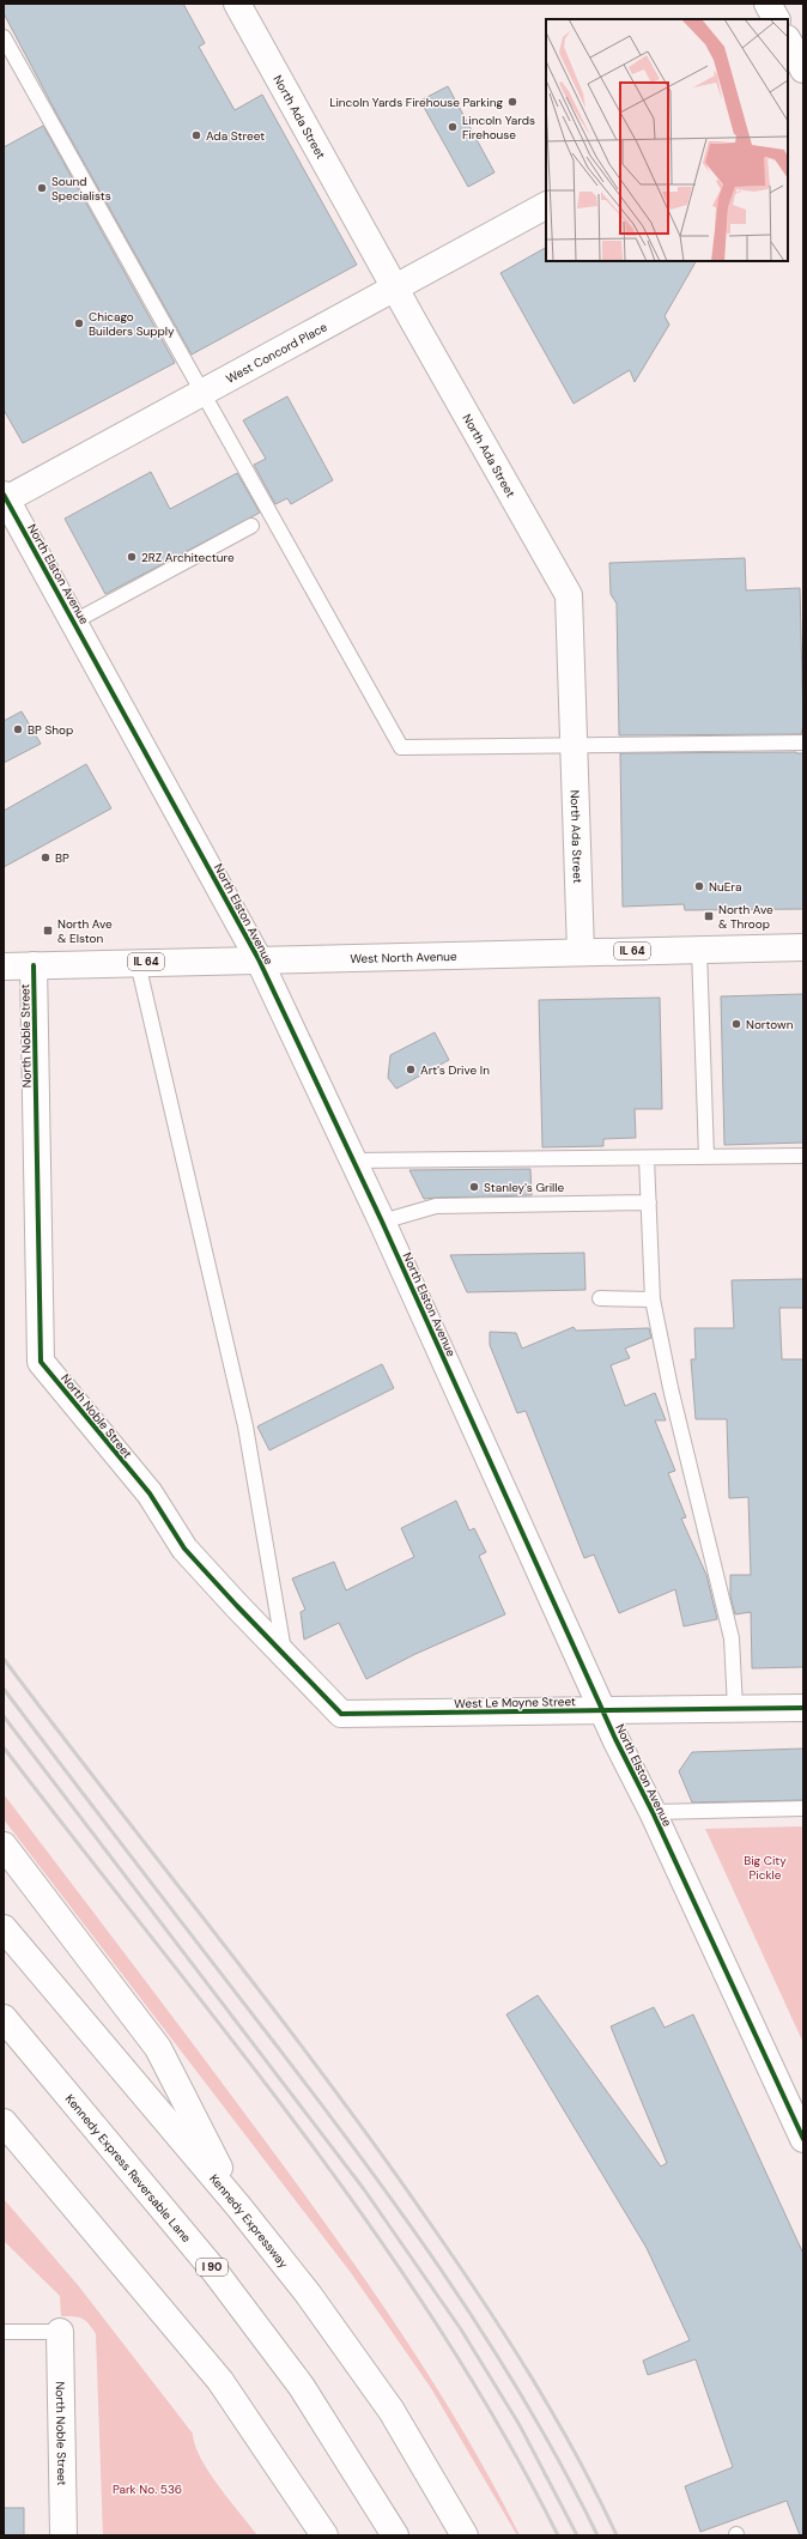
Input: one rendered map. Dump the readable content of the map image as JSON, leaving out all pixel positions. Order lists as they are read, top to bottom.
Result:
{
  "streets": {
    "main road": [
      "North Ada Street",
      "West Concord Place",
      "North Elston Avenue",
      "IL 64",
      "West North Avenue",
      "North Noble Street",
      "West Le Moyne Street",
      "Kennedy Express Reversable Lane",
      "Kennedy Expressway",
      "I 90"
    ]
  },
  "crossings": [
    ["North Ada Street", "West Concord Place"],
    ["North Ada Street", "West North Avenue"],
    ["West Concord Place", "North Elston Avenue"],
    ["North Elston Avenue", "West North Avenue"],
    ["North Elston Avenue", "West Le Moyne Street"],
    ["West North Avenue", "North Noble Street"],
    ["North Noble Street", "West Le Moyne Street"]
  ],
  "parks": ["Big City Pickle", "Park No. 536"],
  "places": {
    "other": [
      "Lincoln Yards Firehouse Parking",
      "Lincoln Yards Firehouse",
      "Ada Street",
      "Sound Specialists",
      "Chicago Builders Supply",
      "2RZ Architecture",
      "BP Shop",
      "BP",
      "NuEra",
      "Nortown",
      "Art's Drive In",
      "Stanley's Grille"
    ],
    "transit": ["North Ave & Throop", "North Ave & Elston"]
  }
}
